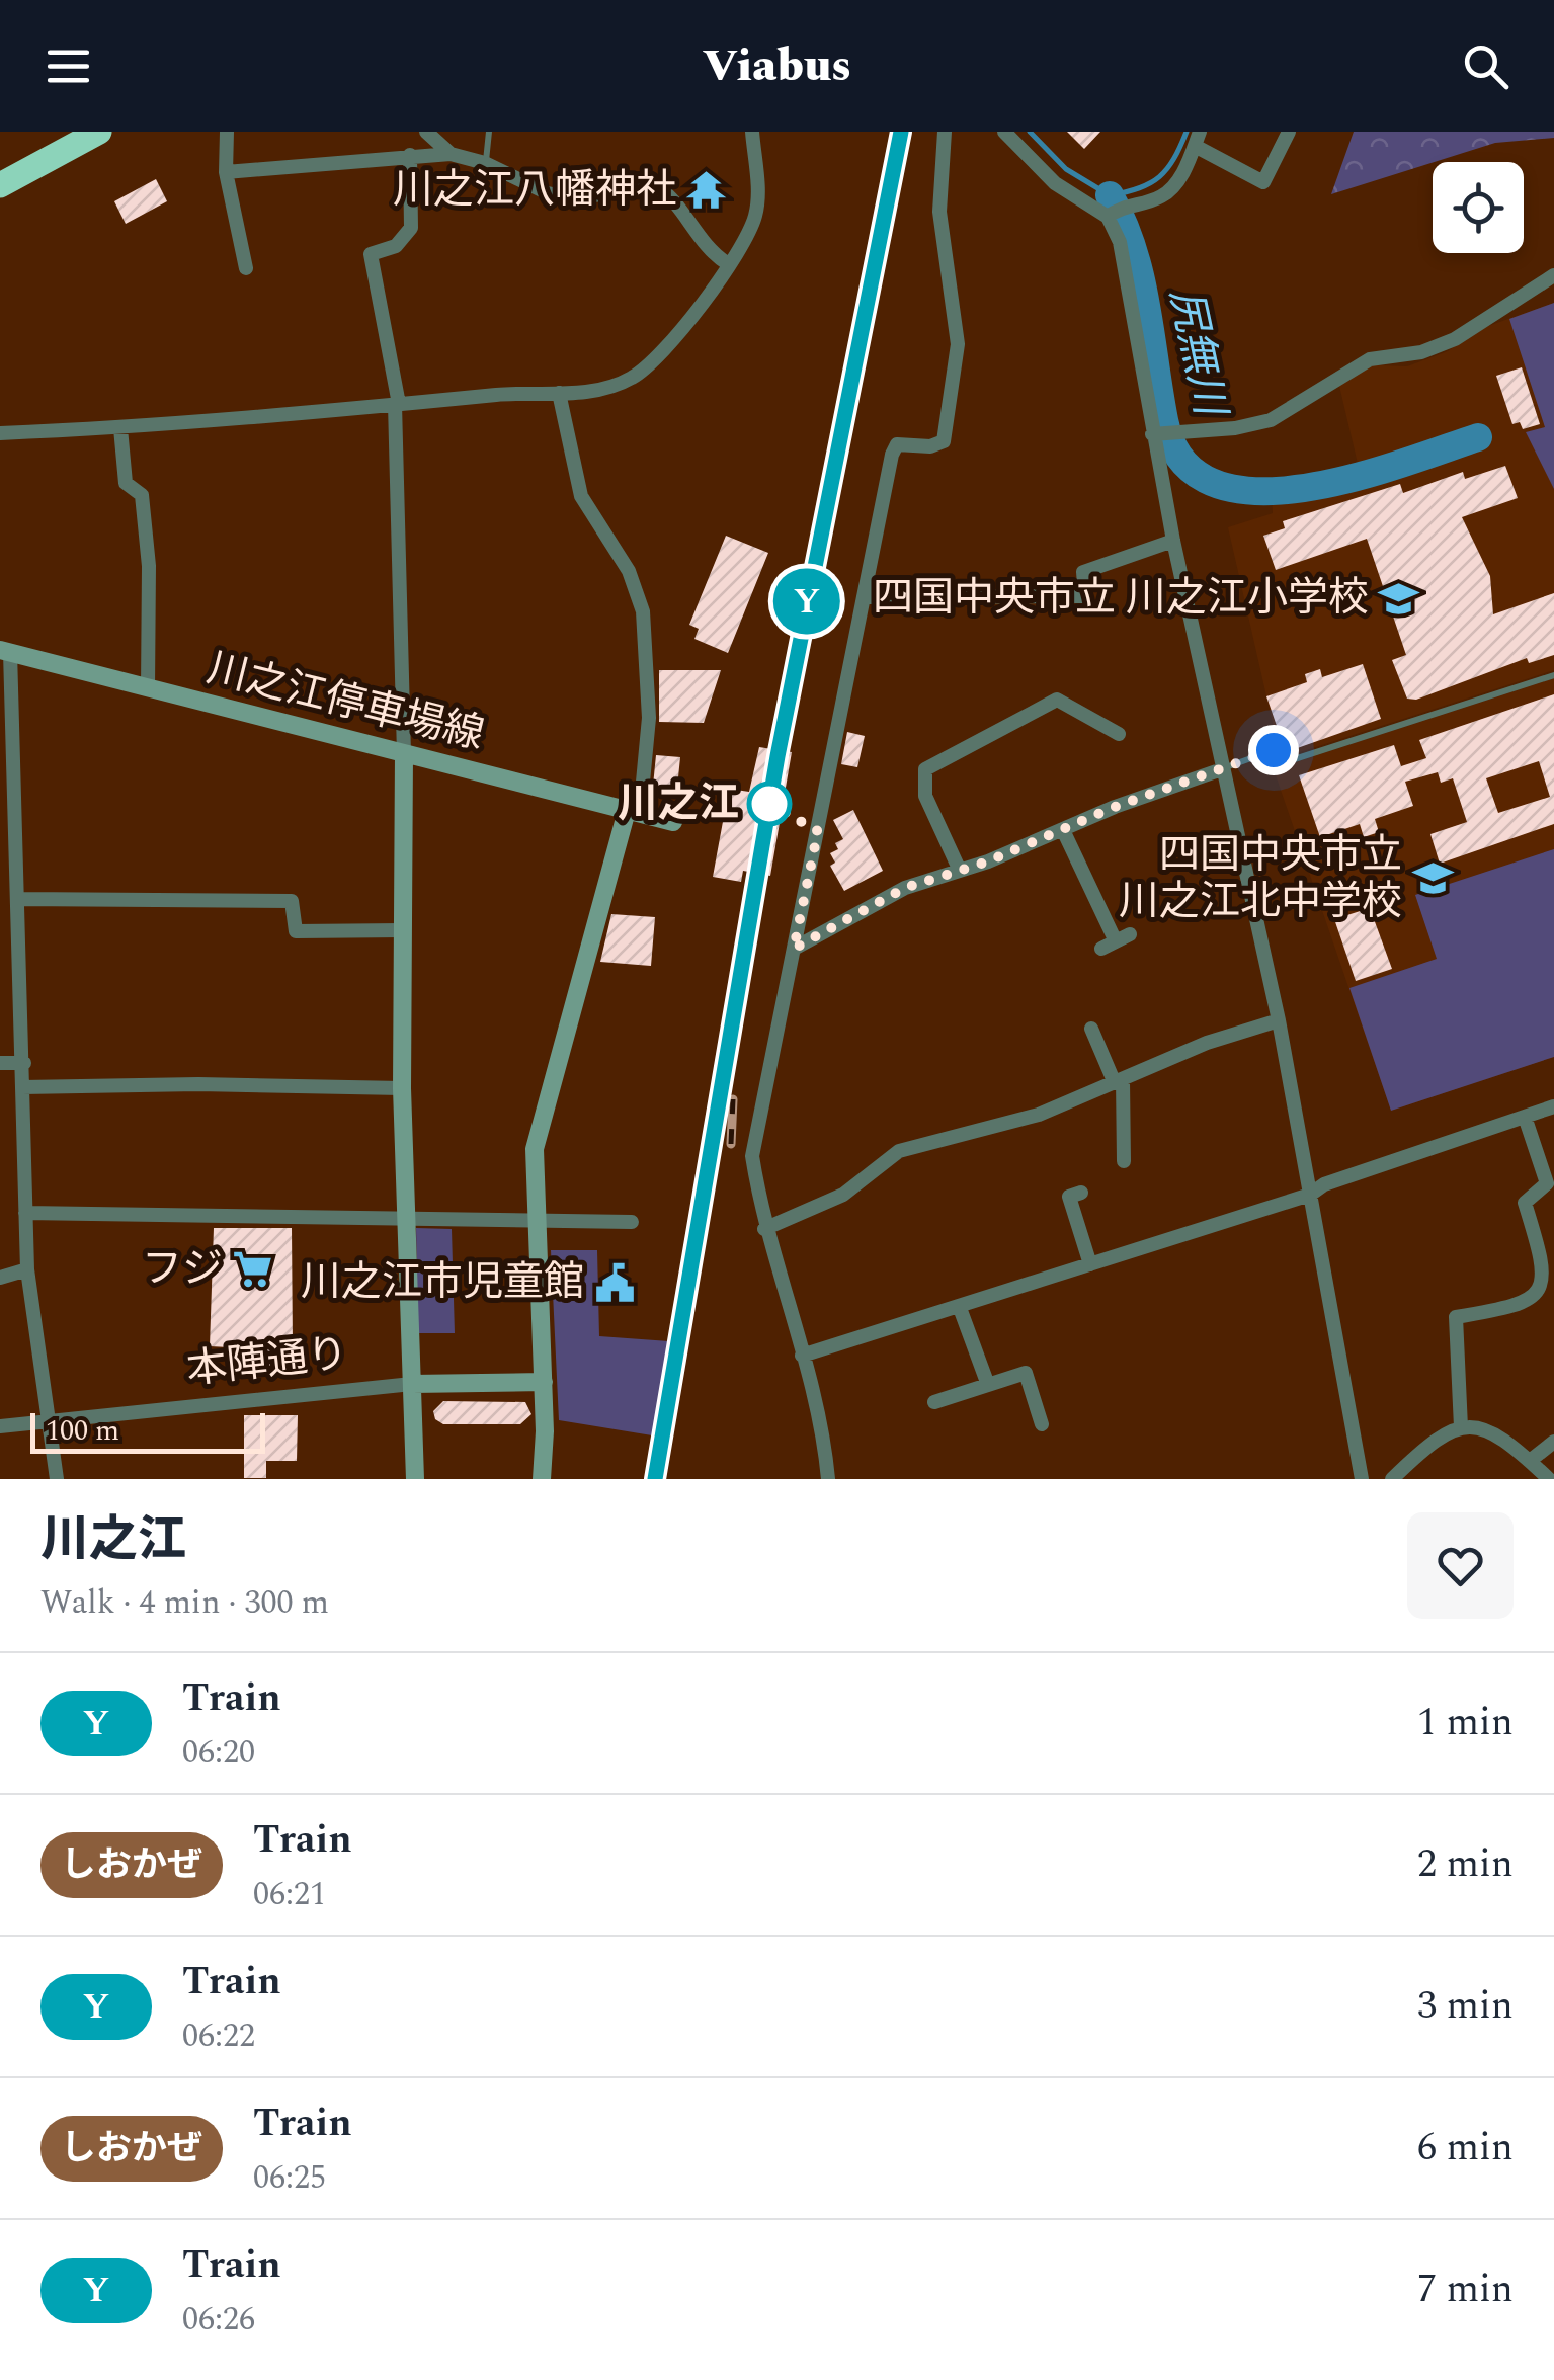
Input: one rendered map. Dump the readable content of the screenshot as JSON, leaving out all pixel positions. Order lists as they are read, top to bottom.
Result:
{
  "streets": {
    "street": ["川之江停車場線", "本陣通り"]
  },
  "water": ["尻無川"],
  "places": {
    "temple": ["川之江八幡神社"],
    "school or university": ["四国中央市立 川之江小学校", "四国中央市立 川之江北中学校"],
    "other": ["川之江"],
    "supermarket": ["フジ"],
    "public building": ["川之江市児童館"]
  },
  "scale_bar": "100 m",
  "page": {
    "header": "Viabus",
    "on_map": "Y",
    "scale": "100 m",
    "heading": ["川之江", "Walk · 4 min · 300 m"],
    "list": [
      {
        "mark": "Y",
        "name": "Train",
        "note": "06:20",
        "value": "1 min"
      },
      {
        "mark": "しおかぜ",
        "name": "Train",
        "note": "06:21",
        "value": "2 min"
      },
      {
        "mark": "Y",
        "name": "Train",
        "note": "06:22",
        "value": "3 min"
      },
      {
        "mark": "しおかぜ",
        "name": "Train",
        "note": "06:25",
        "value": "6 min"
      },
      {
        "mark": "Y",
        "name": "Train",
        "note": "06:26",
        "value": "7 min"
      }
    ]
  }
}
